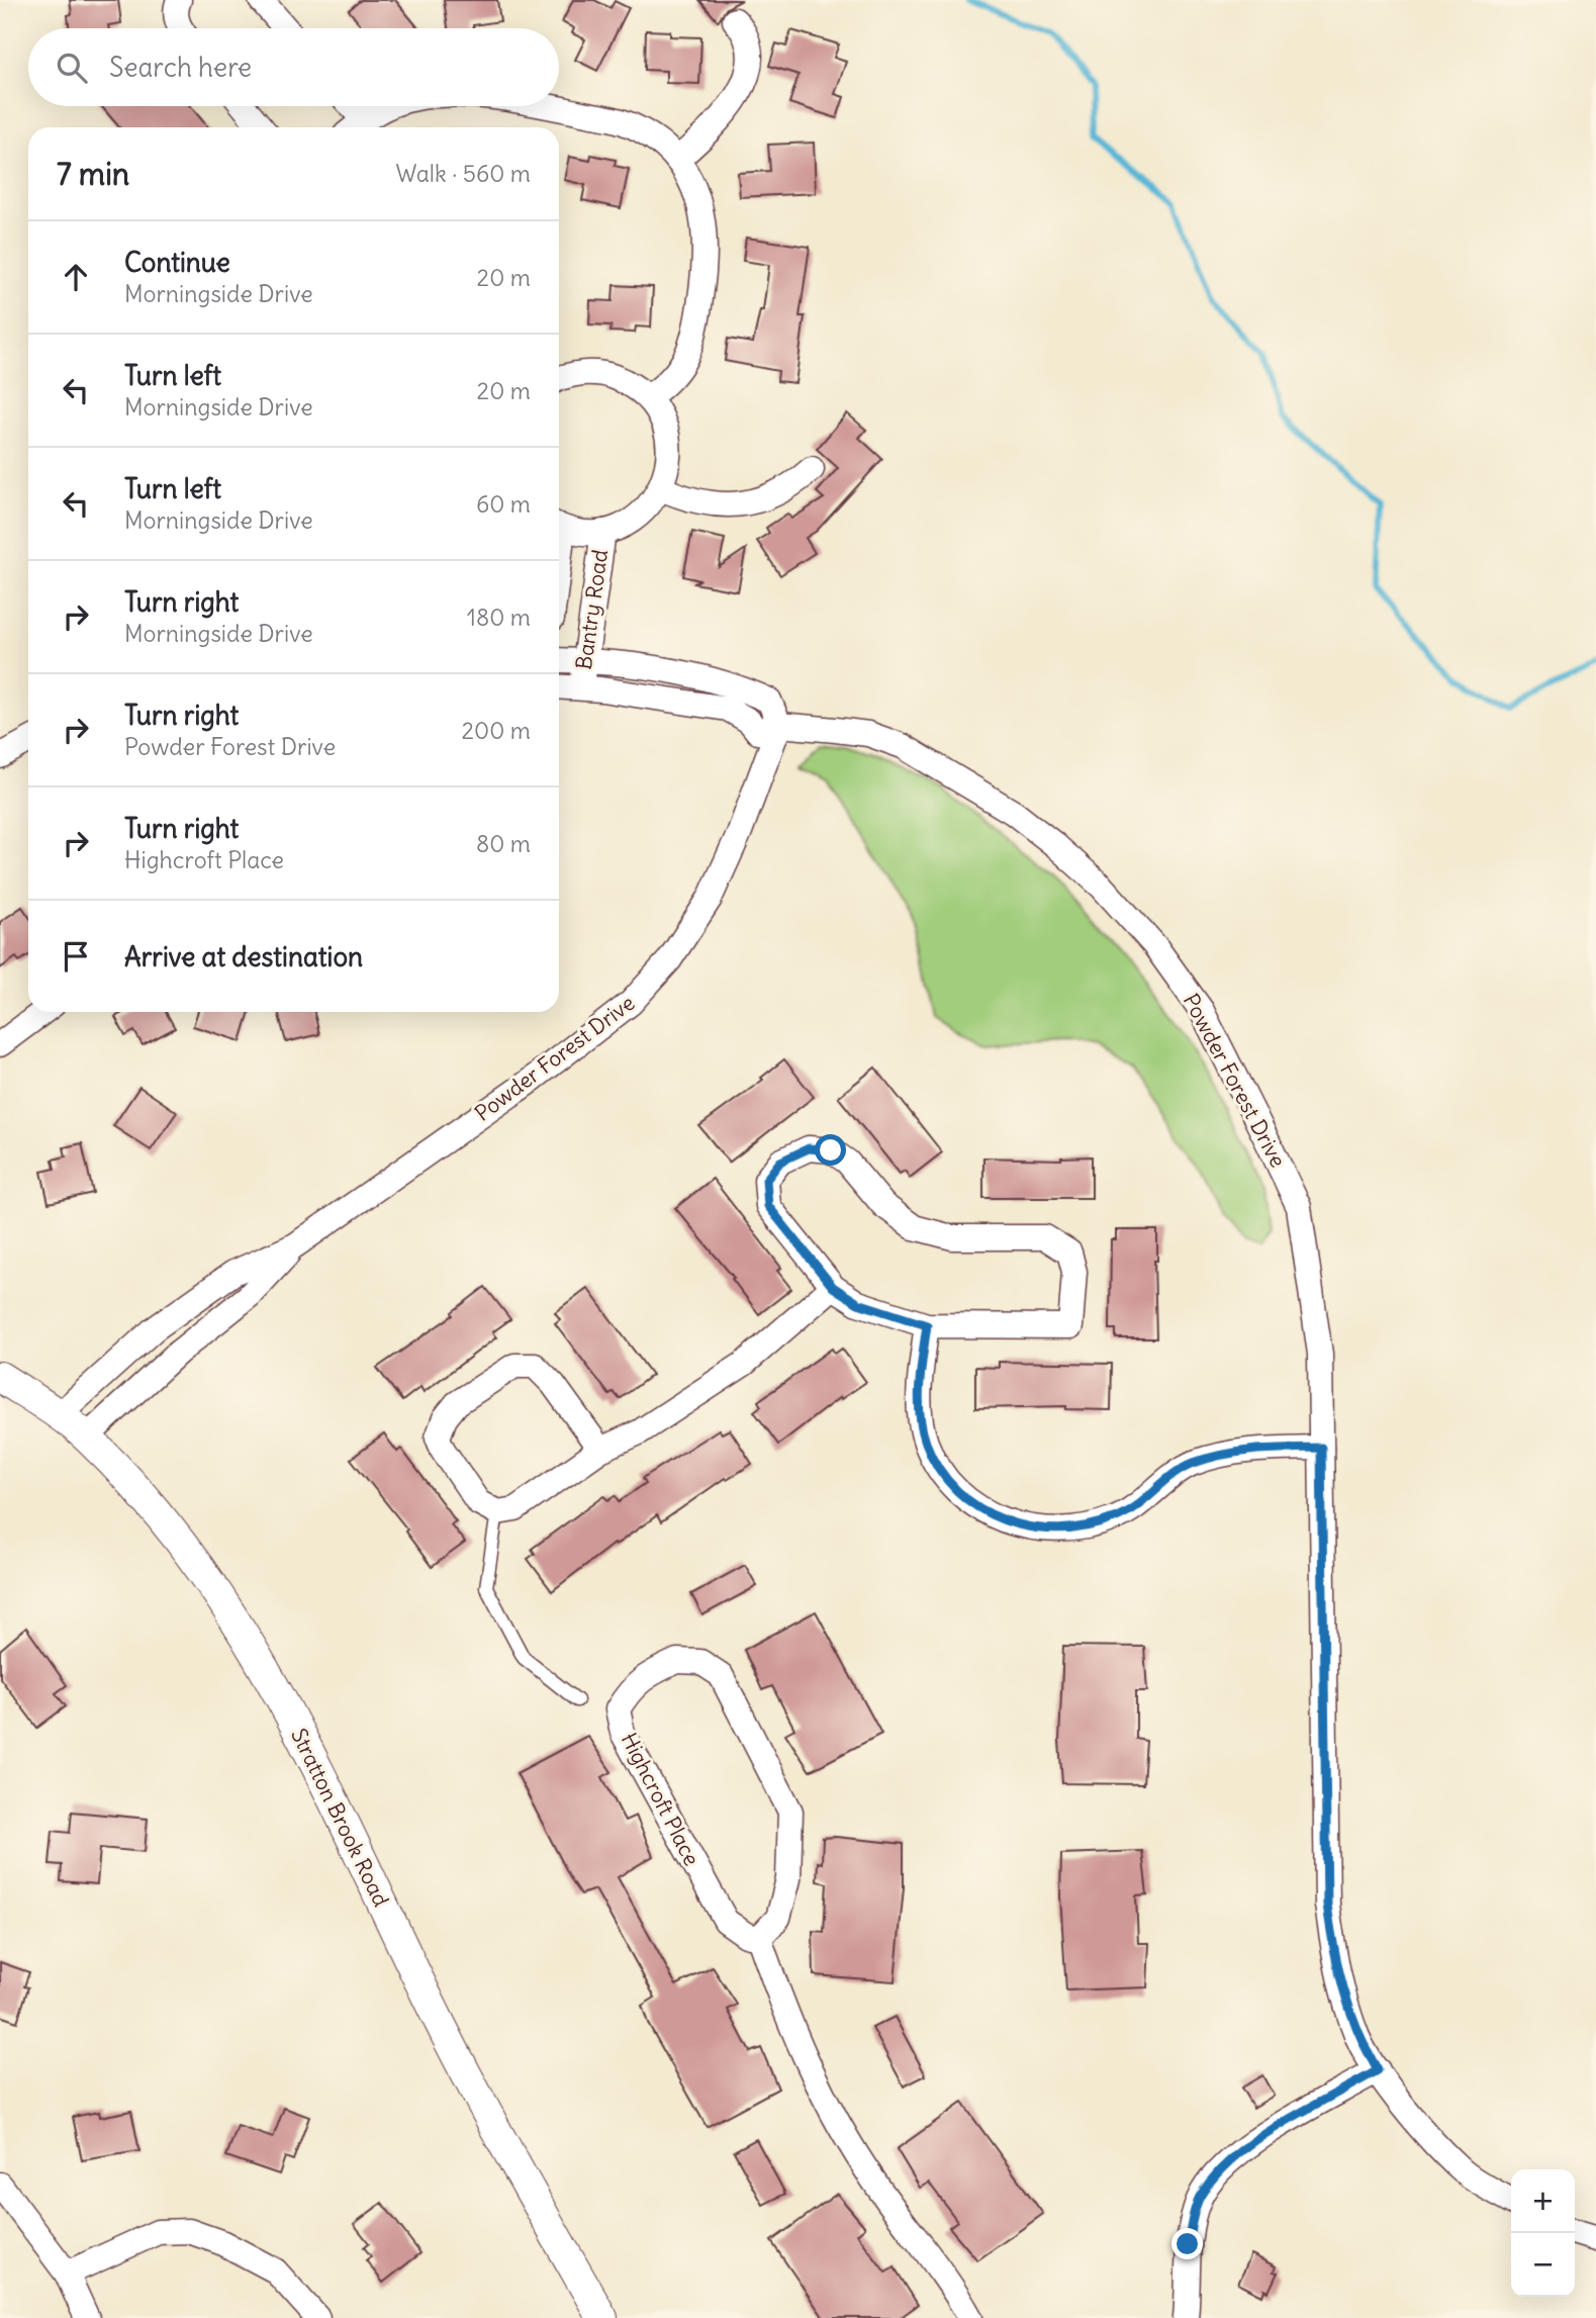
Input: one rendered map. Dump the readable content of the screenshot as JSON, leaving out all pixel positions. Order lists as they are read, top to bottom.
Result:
{
  "streets": {
    "street": [
      "Bantry Road",
      "Powder Forest Drive",
      "Highcroft Place",
      "Stratton Brook Road"
    ]
  },
  "crossings": [
    ["Powder Forest Drive", "Stratton Brook Road"]
  ],
  "page": {
    "search": "Search here",
    "heading": ["7 min", "Walk · 560 m"],
    "list": [
      ["Continue", "Morningside Drive", "20 m"],
      ["Turn left", "Morningside Drive", "20 m"],
      ["Turn left", "Morningside Drive", "60 m"],
      ["Turn right", "Morningside Drive", "180 m"],
      ["Turn right", "Powder Forest Drive", "200 m"],
      ["Turn right", "Highcroft Place", "80 m"],
      "Arrive at destination"
    ],
    "map_buttons": ["+", "−"]
  }
}
